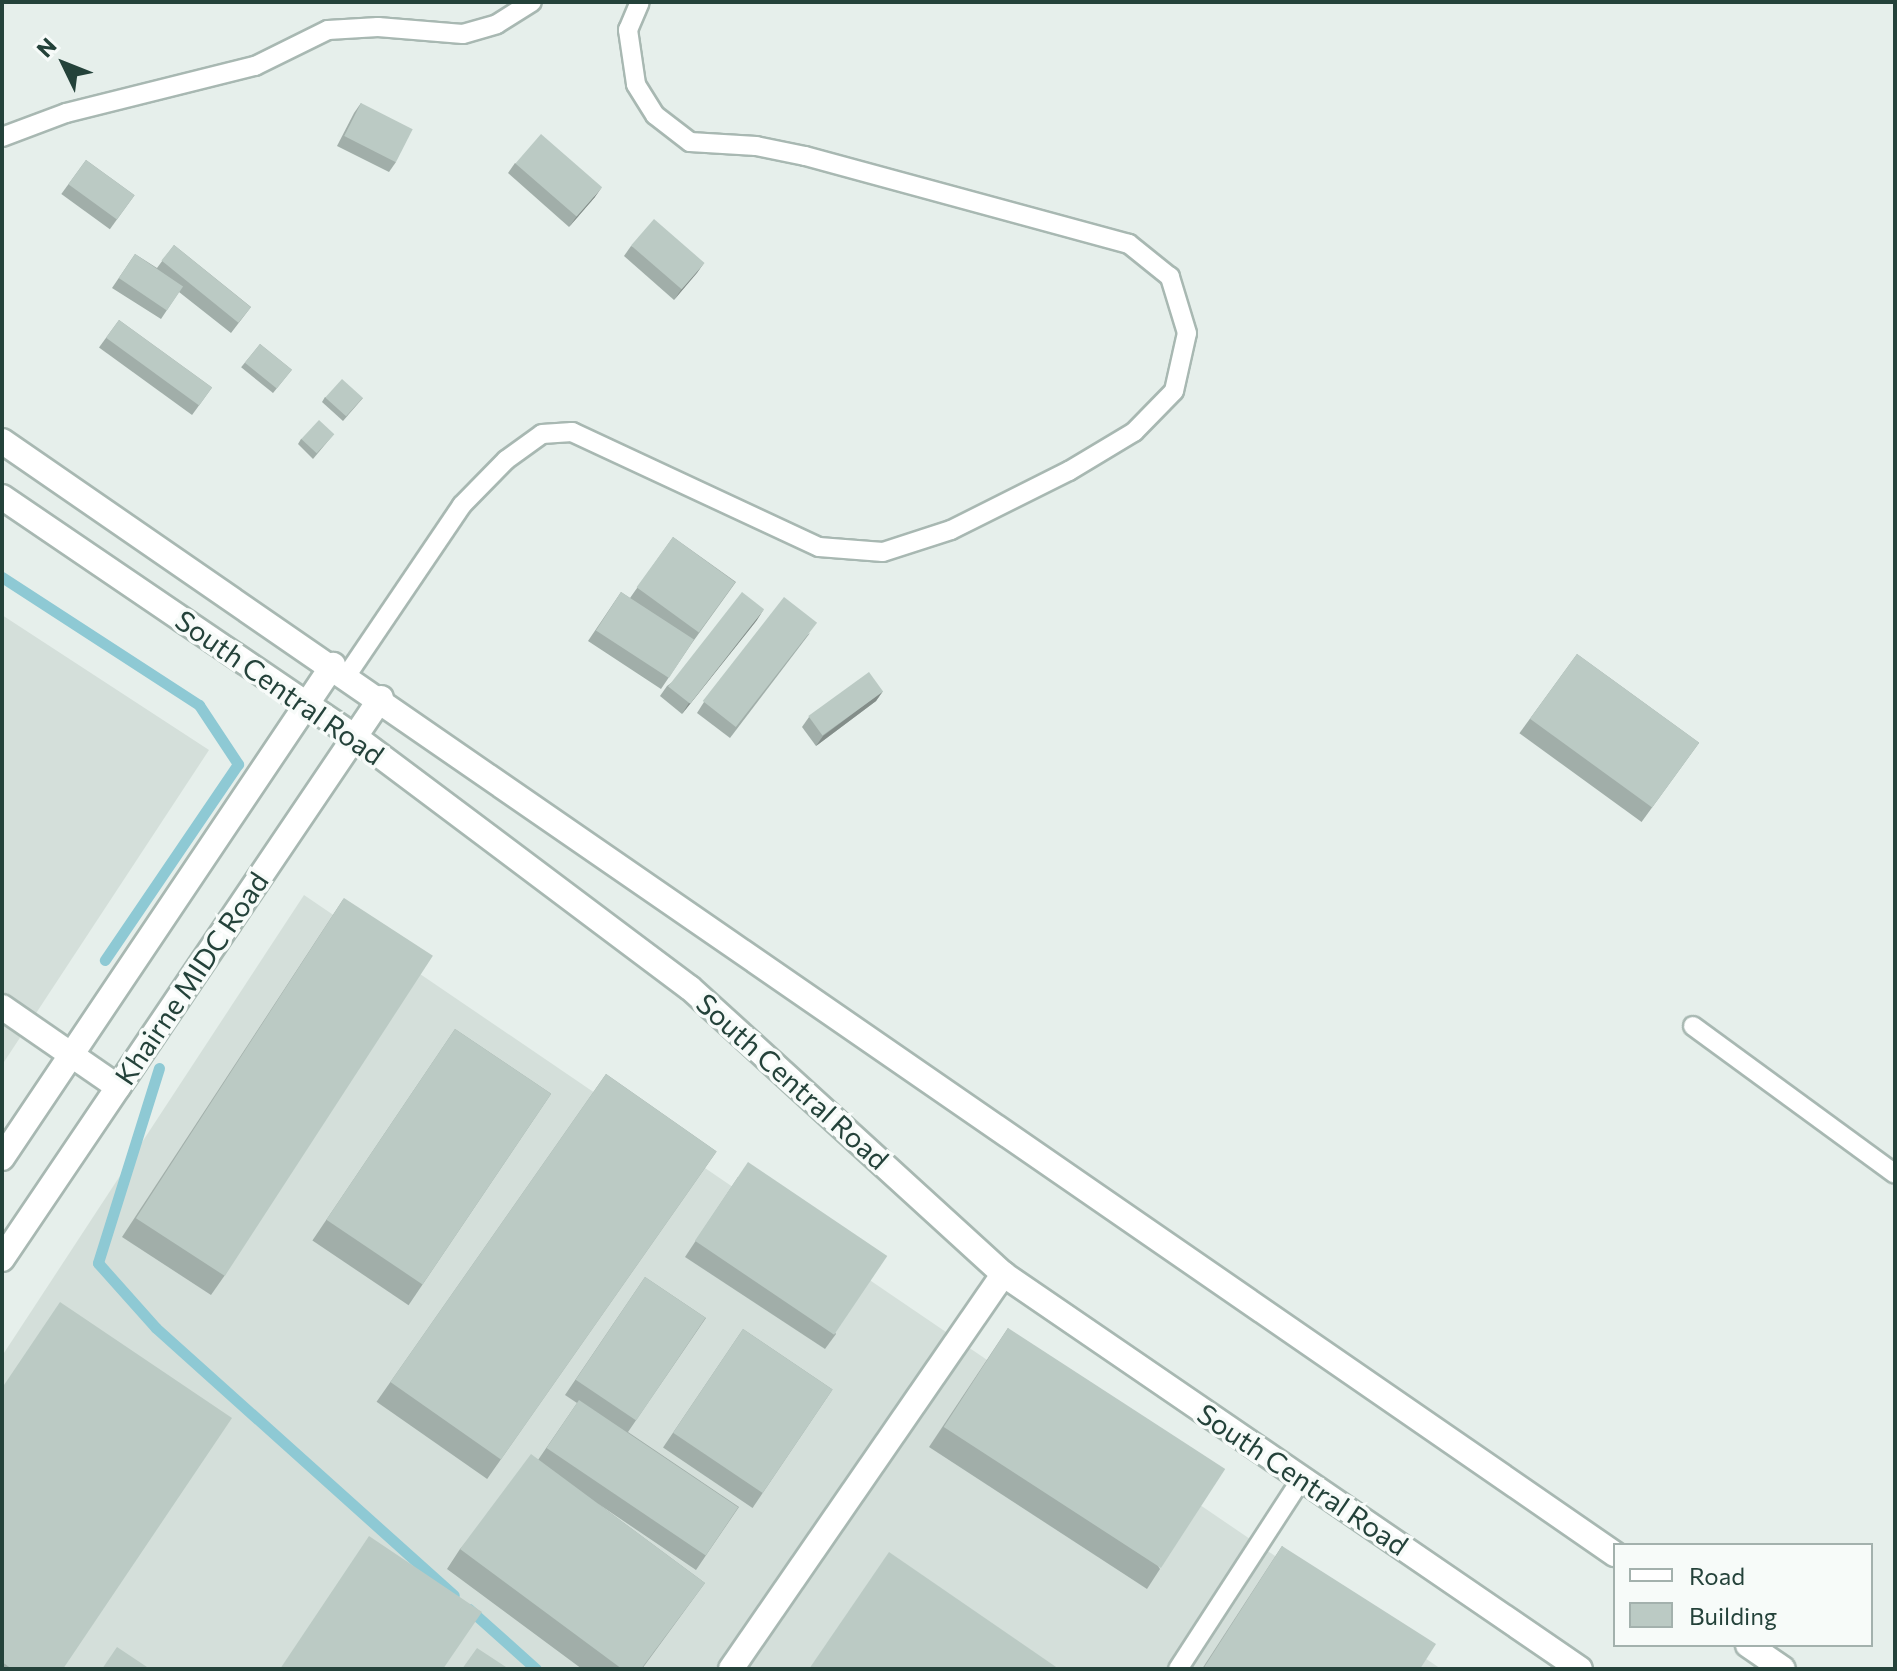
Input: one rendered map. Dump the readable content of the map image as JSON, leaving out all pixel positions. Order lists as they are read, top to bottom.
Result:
{
  "streets": {
    "main road": ["South Central Road", "Khairne MIDC Road"]
  },
  "crossings": [
    ["South Central Road", "Khairne MIDC Road"]
  ],
  "legend": ["Road", "Building"],
  "north": "top left"
}
